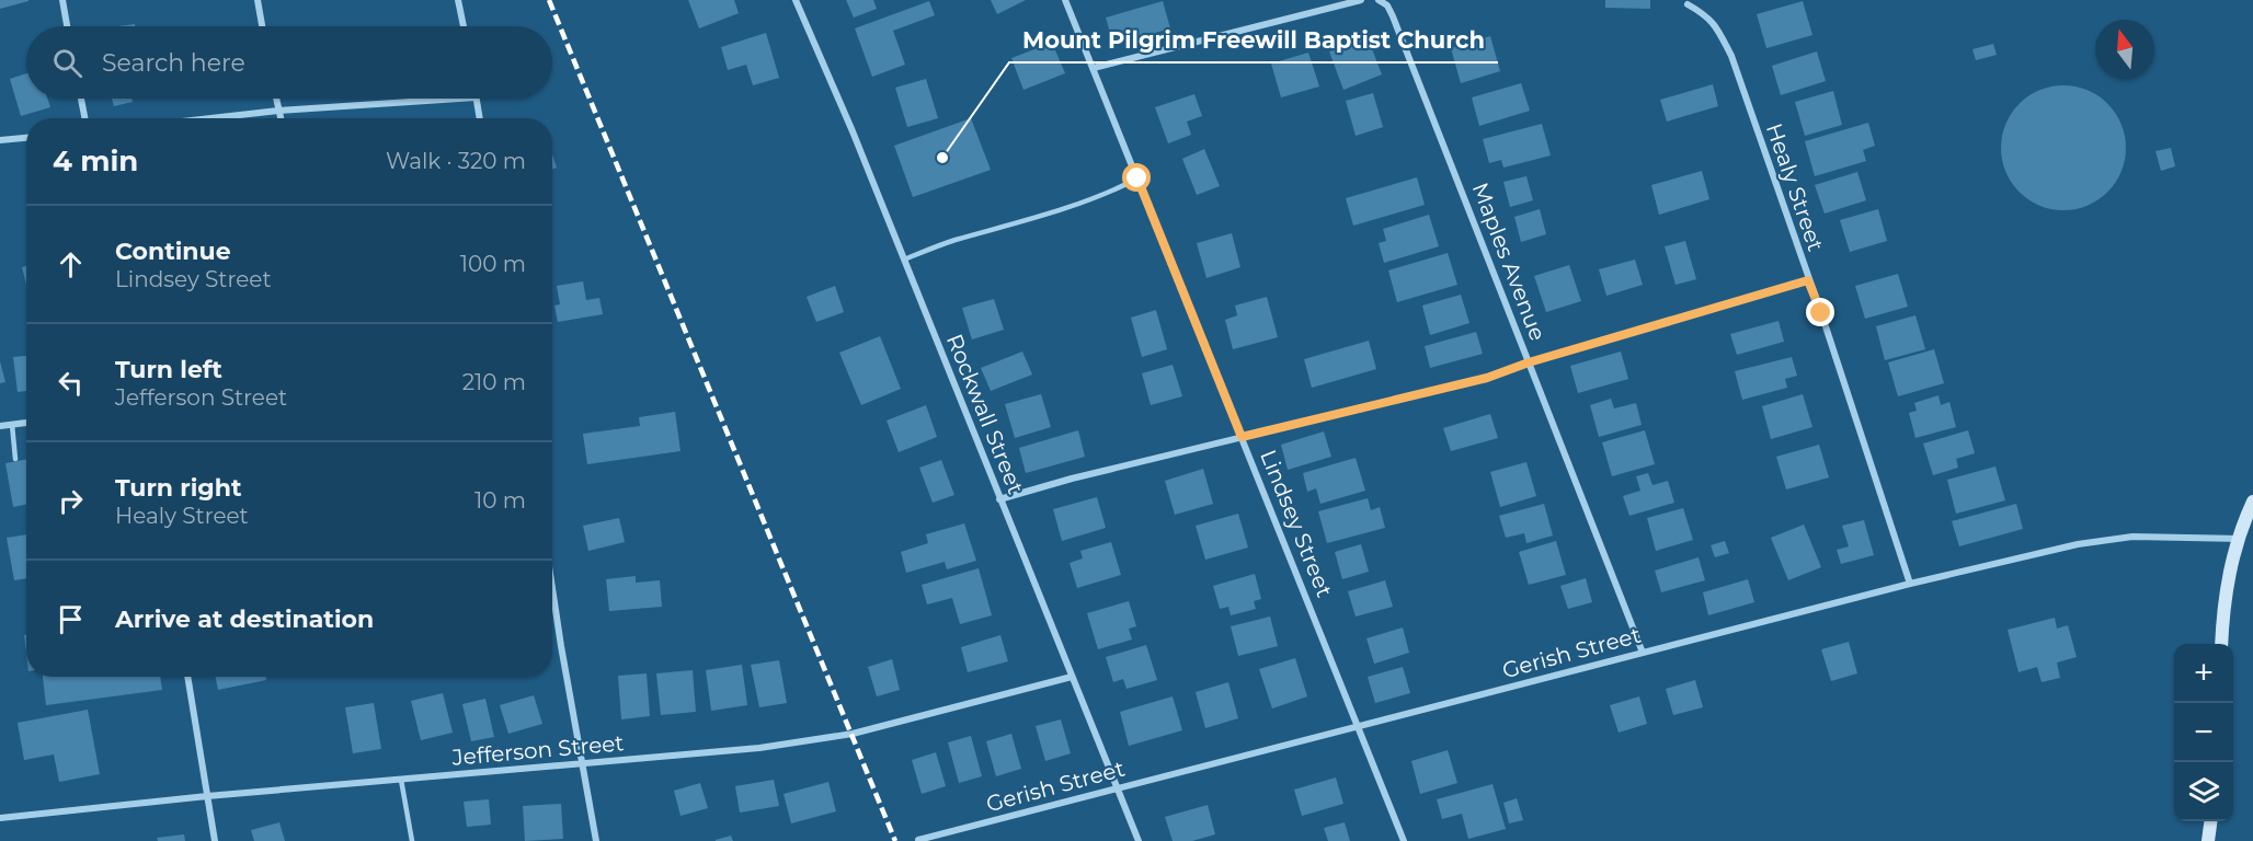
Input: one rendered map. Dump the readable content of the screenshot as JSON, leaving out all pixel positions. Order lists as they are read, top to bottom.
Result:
{
  "streets": {
    "street": [
      "Healy Street",
      "Maples Avenue",
      "Rockwall Street",
      "Lindsey Street",
      "Gerish Street",
      "Jefferson Street"
    ]
  },
  "crossings": [
    ["Healy Street", "Gerish Street"],
    ["Maples Avenue", "Gerish Street"],
    ["Rockwall Street", "Gerish Street"],
    ["Rockwall Street", "Jefferson Street"],
    ["Lindsey Street", "Gerish Street"]
  ],
  "places": ["Mount Pilgrim Freewill Baptist Church"],
  "north": "top",
  "page": {
    "search": "Search here",
    "heading": ["4 min", "Walk · 320 m"],
    "list": [
      ["Continue", "Lindsey Street", "100 m"],
      ["Turn left", "Jefferson Street", "210 m"],
      ["Turn right", "Healy Street", "10 m"],
      "Arrive at destination"
    ],
    "map_buttons": ["+", "−"]
  }
}
